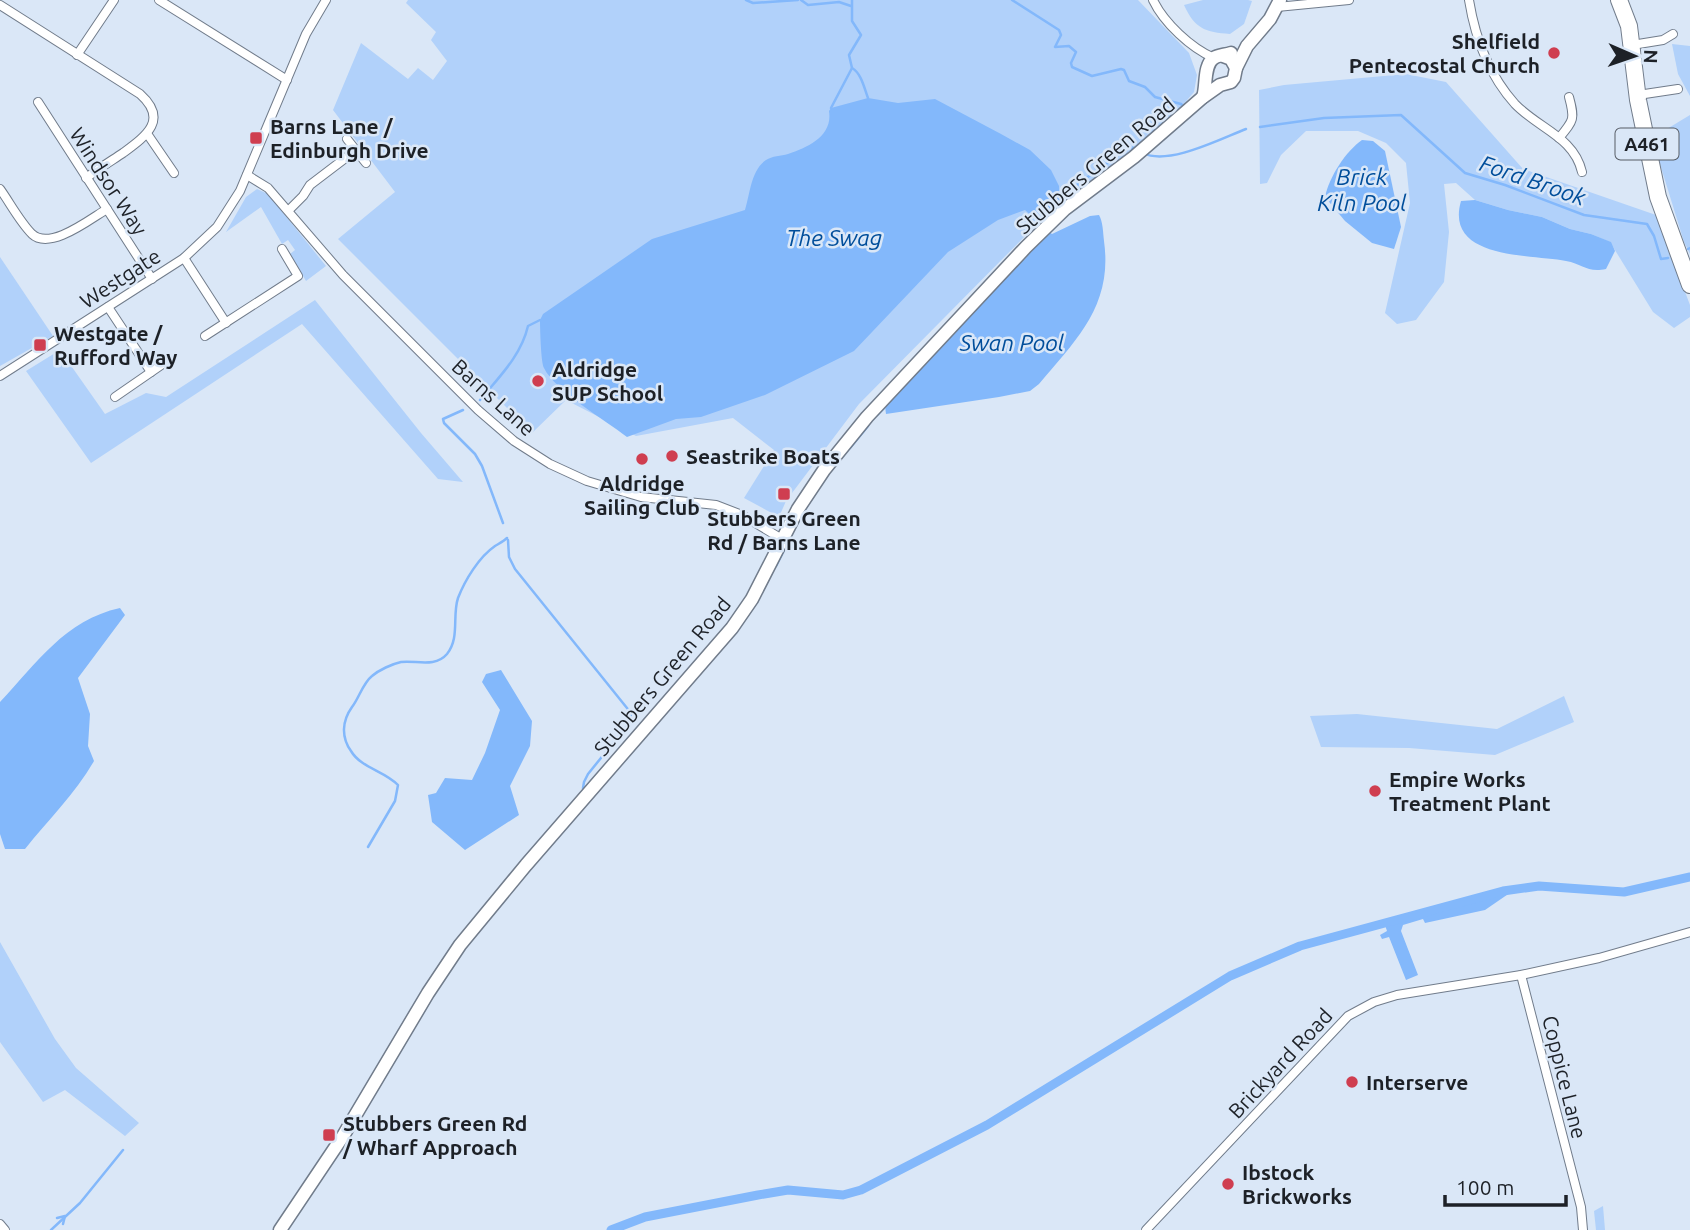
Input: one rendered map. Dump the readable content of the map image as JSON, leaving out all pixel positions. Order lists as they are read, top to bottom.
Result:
{
  "streets": {
    "highway": ["A461"],
    "street": [
      "Stubbers Green Road",
      "Windsor Way",
      "Westgate",
      "Barns Lane",
      "Brickyard Road",
      "Coppice Lane"
    ]
  },
  "crossings": [
    ["Stubbers Green Road", "Barns Lane"],
    ["Windsor Way", "Westgate"],
    ["Westgate", "Barns Lane"],
    ["Brickyard Road", "Coppice Lane"]
  ],
  "water": [
    "Brick Kiln Pool",
    "Ford Brook",
    "The Swag",
    "Swan Pool"
  ],
  "places": {
    "other": [
      "Shelfield Pentecostal Church",
      "Aldridge SUP School",
      "Seastrike Boats",
      "Aldridge Sailing Club",
      "Empire Works Treatment Plant",
      "Interserve",
      "Ibstock Brickworks"
    ],
    "transit": [
      "Barns Lane / Edinburgh Drive",
      "Westgate / Rufford Way",
      "Stubbers Green Rd / Barns Lane",
      "Stubbers Green Rd / Wharf Approach"
    ]
  },
  "scale_bar": "100 m",
  "north": "right"
}
